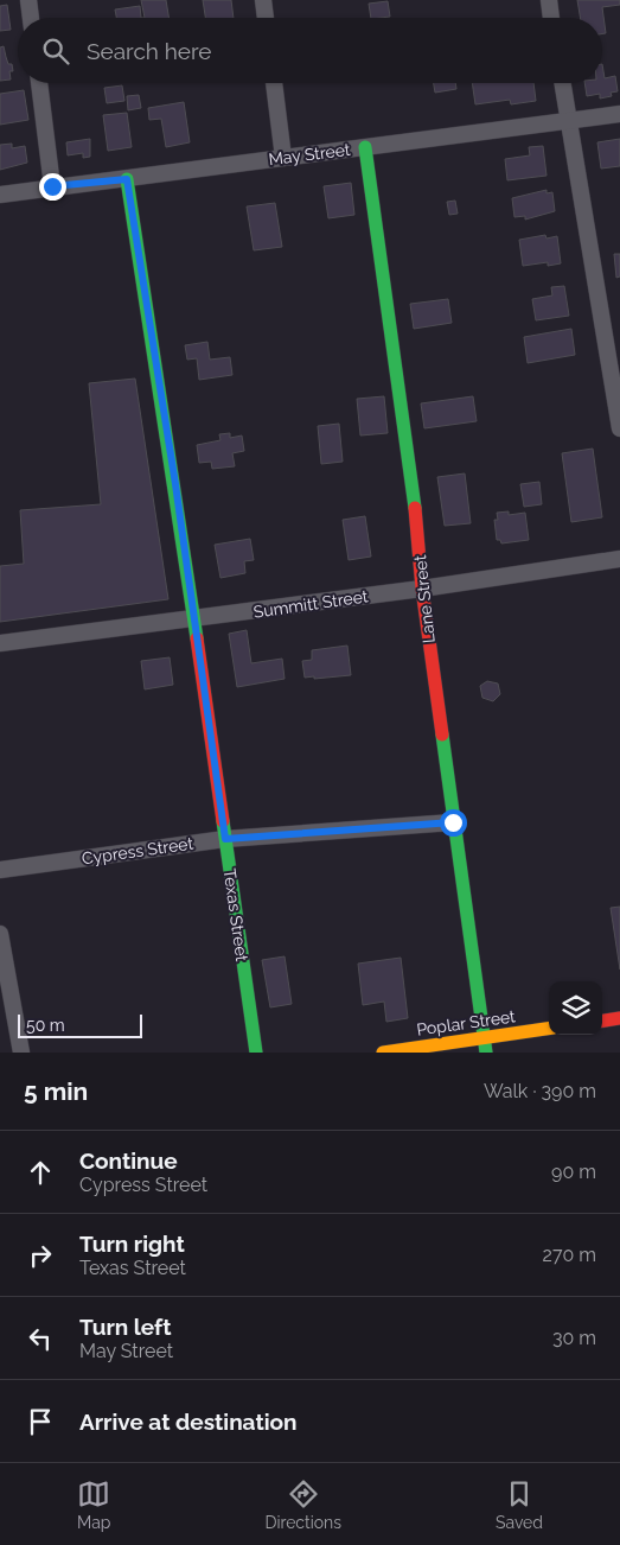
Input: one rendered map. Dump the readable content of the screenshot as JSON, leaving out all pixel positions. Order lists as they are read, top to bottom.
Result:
{
  "streets": {
    "street": [
      "May Street",
      "Lane Street",
      "Summitt Street",
      "Cypress Street",
      "Texas Street",
      "Poplar Street"
    ]
  },
  "crossings": [
    ["May Street", "Lane Street"],
    ["May Street", "Texas Street"],
    ["Lane Street", "Summitt Street"],
    ["Lane Street", "Cypress Street"],
    ["Lane Street", "Poplar Street"],
    ["Summitt Street", "Texas Street"],
    ["Cypress Street", "Texas Street"]
  ],
  "scale_bar": "50 m",
  "page": {
    "search": "Search here",
    "scale": "50 m",
    "heading": ["5 min", "Walk · 390 m"],
    "list": [
      ["Continue", "Cypress Street", "90 m"],
      ["Turn right", "Texas Street", "270 m"],
      ["Turn left", "May Street", "30 m"],
      "Arrive at destination"
    ],
    "nav": ["Map", "Directions", "Saved"]
  }
}
